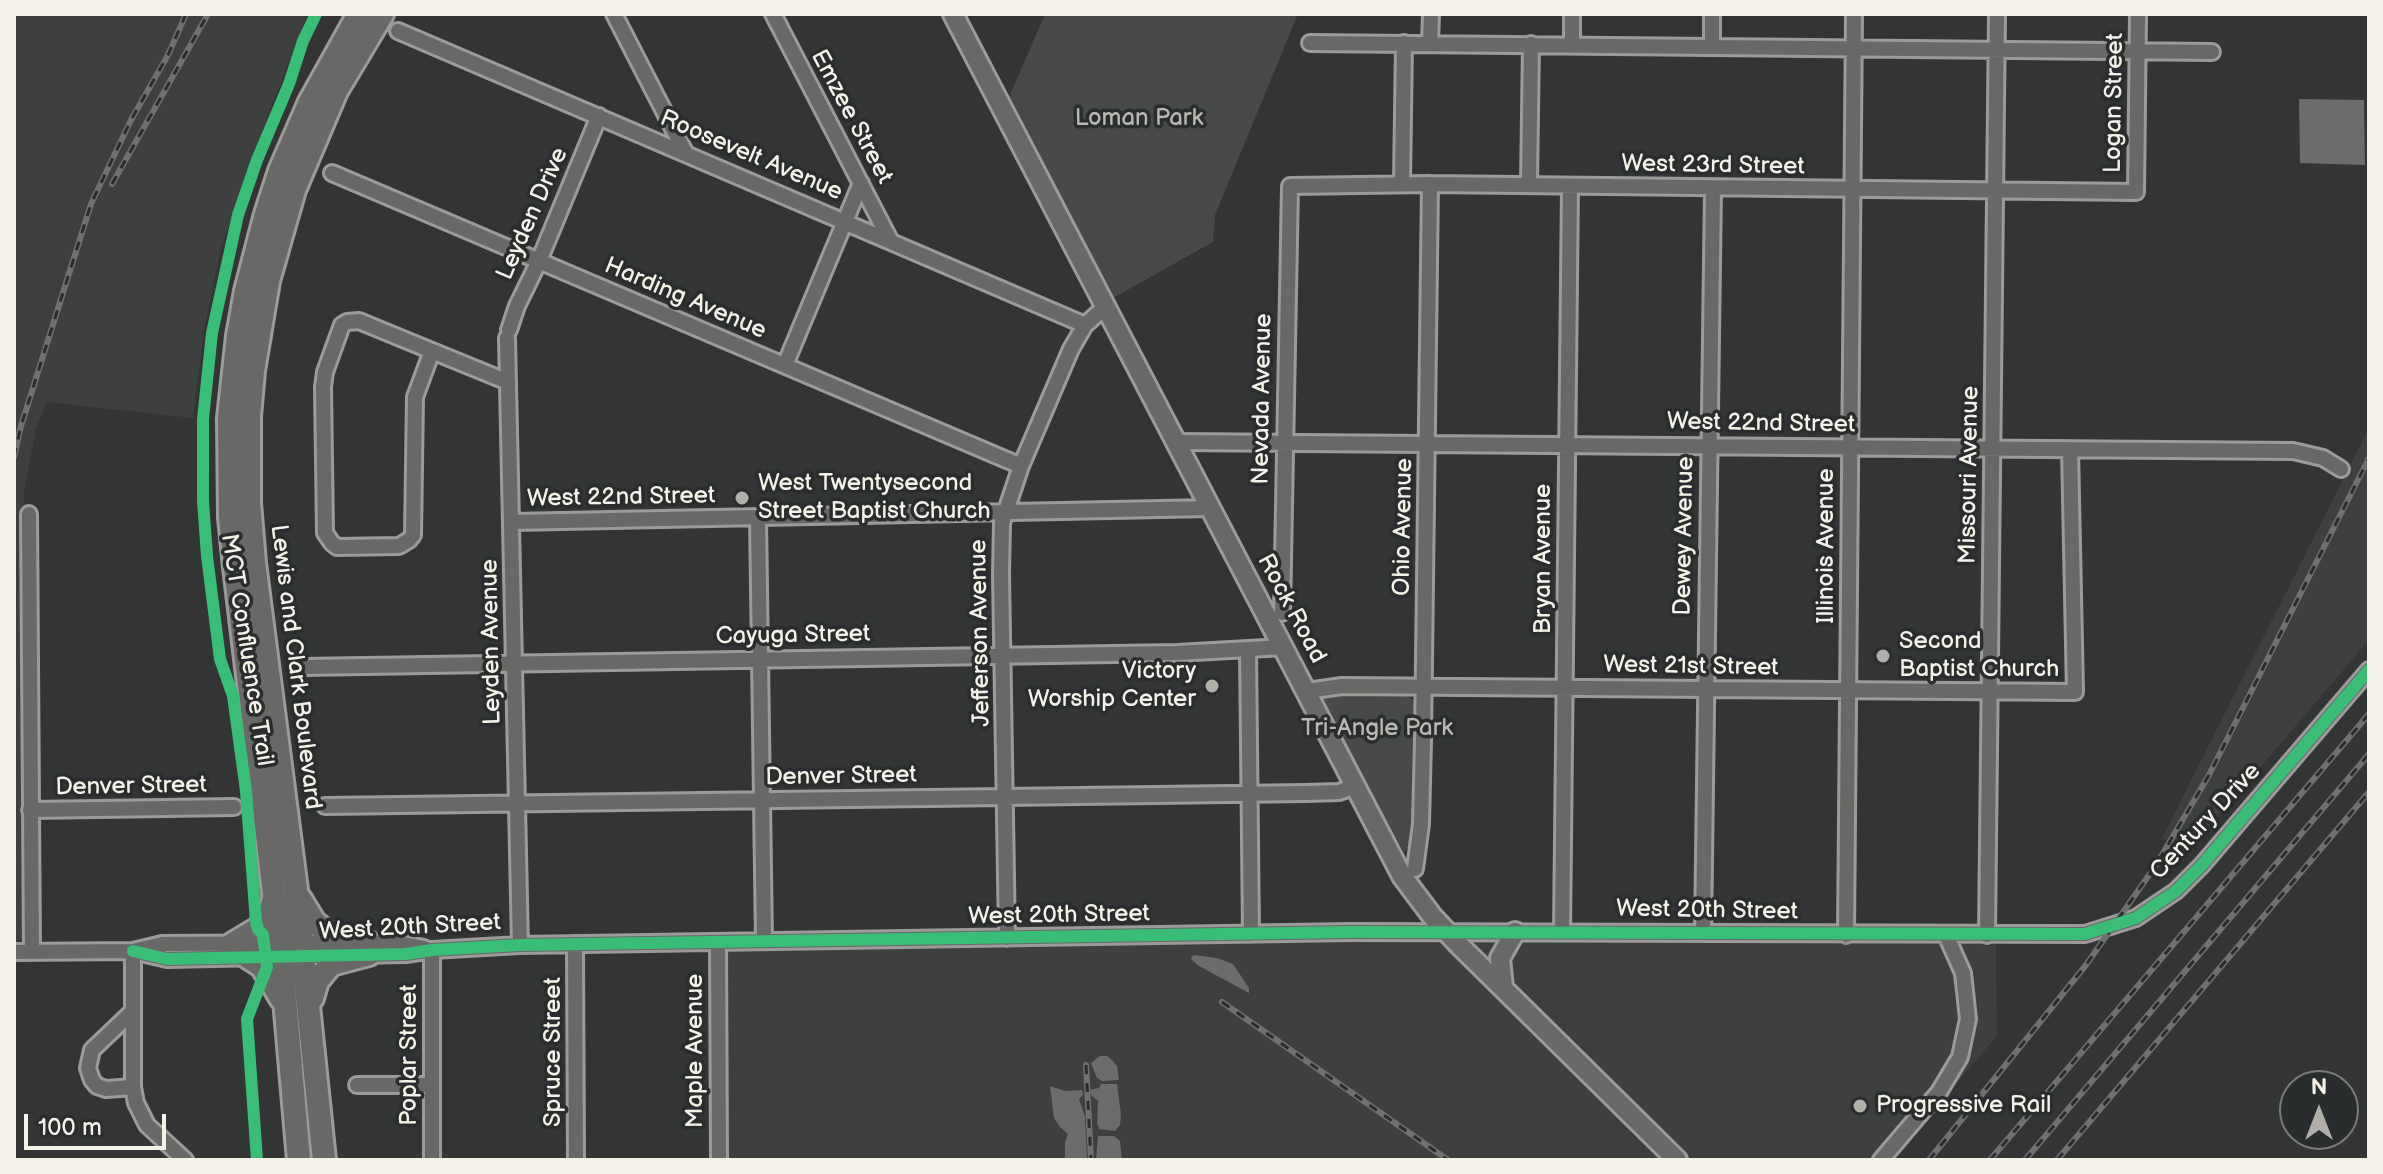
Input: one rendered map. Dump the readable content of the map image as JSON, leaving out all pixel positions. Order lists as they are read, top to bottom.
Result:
{
  "streets": {
    "highway": ["Lewis and Clark Boulevard"],
    "main road": ["Rock Road"],
    "street": [
      "Logan Street",
      "Emzee Street",
      "Roosevelt Avenue",
      "West 23rd Street",
      "Leyden Drive",
      "Harding Avenue",
      "Nevada Avenue",
      "West 22nd Street",
      "Missouri Avenue",
      "Ohio Avenue",
      "Dewey Avenue",
      "Illinois Avenue",
      "Bryan Avenue",
      "Jefferson Avenue",
      "Cayuga Street",
      "Leyden Avenue",
      "West 21st Street",
      "Denver Street",
      "Century Drive",
      "West 20th Street",
      "Maple Avenue",
      "Spruce Street",
      "Poplar Street"
    ],
    "cycle path": ["MCT Confluence Trail"]
  },
  "crossings": [
    ["Logan Street", "West 23rd Street"],
    ["Emzee Street", "Roosevelt Avenue"],
    ["Roosevelt Avenue", "Leyden Drive"],
    ["Roosevelt Avenue", "Jefferson Avenue"],
    ["West 23rd Street", "Nevada Avenue"],
    ["West 23rd Street", "Missouri Avenue"],
    ["West 23rd Street", "Ohio Avenue"],
    ["West 23rd Street", "Dewey Avenue"],
    ["West 23rd Street", "Illinois Avenue"],
    ["West 23rd Street", "Bryan Avenue"],
    ["Leyden Drive", "Harding Avenue"],
    ["Leyden Drive", "Leyden Avenue"],
    ["Harding Avenue", "Jefferson Avenue"],
    ["Nevada Avenue", "West 22nd Street"],
    ["West 22nd Street", "Missouri Avenue"],
    ["West 22nd Street", "Ohio Avenue"],
    ["West 22nd Street", "Dewey Avenue"],
    ["West 22nd Street", "Illinois Avenue"],
    ["West 22nd Street", "Bryan Avenue"],
    ["West 22nd Street", "Rock Road"],
    ["West 22nd Street", "Jefferson Avenue"],
    ["West 22nd Street", "Leyden Avenue"],
    ["West 22nd Street", "West 21st Street"],
    ["Missouri Avenue", "West 21st Street"],
    ["Missouri Avenue", "Century Drive"],
    ["Missouri Avenue", "West 20th Street"],
    ["Ohio Avenue", "West 21st Street"],
    ["Dewey Avenue", "West 21st Street"],
    ["Dewey Avenue", "West 20th Street"],
    ["Illinois Avenue", "West 21st Street"],
    ["Illinois Avenue", "West 20th Street"],
    ["Bryan Avenue", "West 21st Street"],
    ["Bryan Avenue", "West 20th Street"],
    ["Rock Road", "Jefferson Avenue"],
    ["Rock Road", "Cayuga Street"],
    ["Rock Road", "West 21st Street"],
    ["Rock Road", "Denver Street"],
    ["Rock Road", "West 20th Street"],
    ["Jefferson Avenue", "Cayuga Street"],
    ["Jefferson Avenue", "Denver Street"],
    ["Jefferson Avenue", "West 20th Street"],
    ["Cayuga Street", "Leyden Avenue"],
    ["Leyden Avenue", "Denver Street"],
    ["Leyden Avenue", "West 20th Street"],
    ["Lewis and Clark Boulevard", "West 20th Street"],
    ["Century Drive", "West 20th Street"],
    ["West 20th Street", "Maple Avenue"],
    ["West 20th Street", "Spruce Street"],
    ["West 20th Street", "Poplar Street"]
  ],
  "parks": ["Loman Park", "Tri-Angle Park"],
  "places": [
    "West Twentysecond Street Baptist Church",
    "Second Baptist Church",
    "Victory Worship Center",
    "Progressive Rail"
  ],
  "scale_bar": "100 m",
  "north": "top"
}
